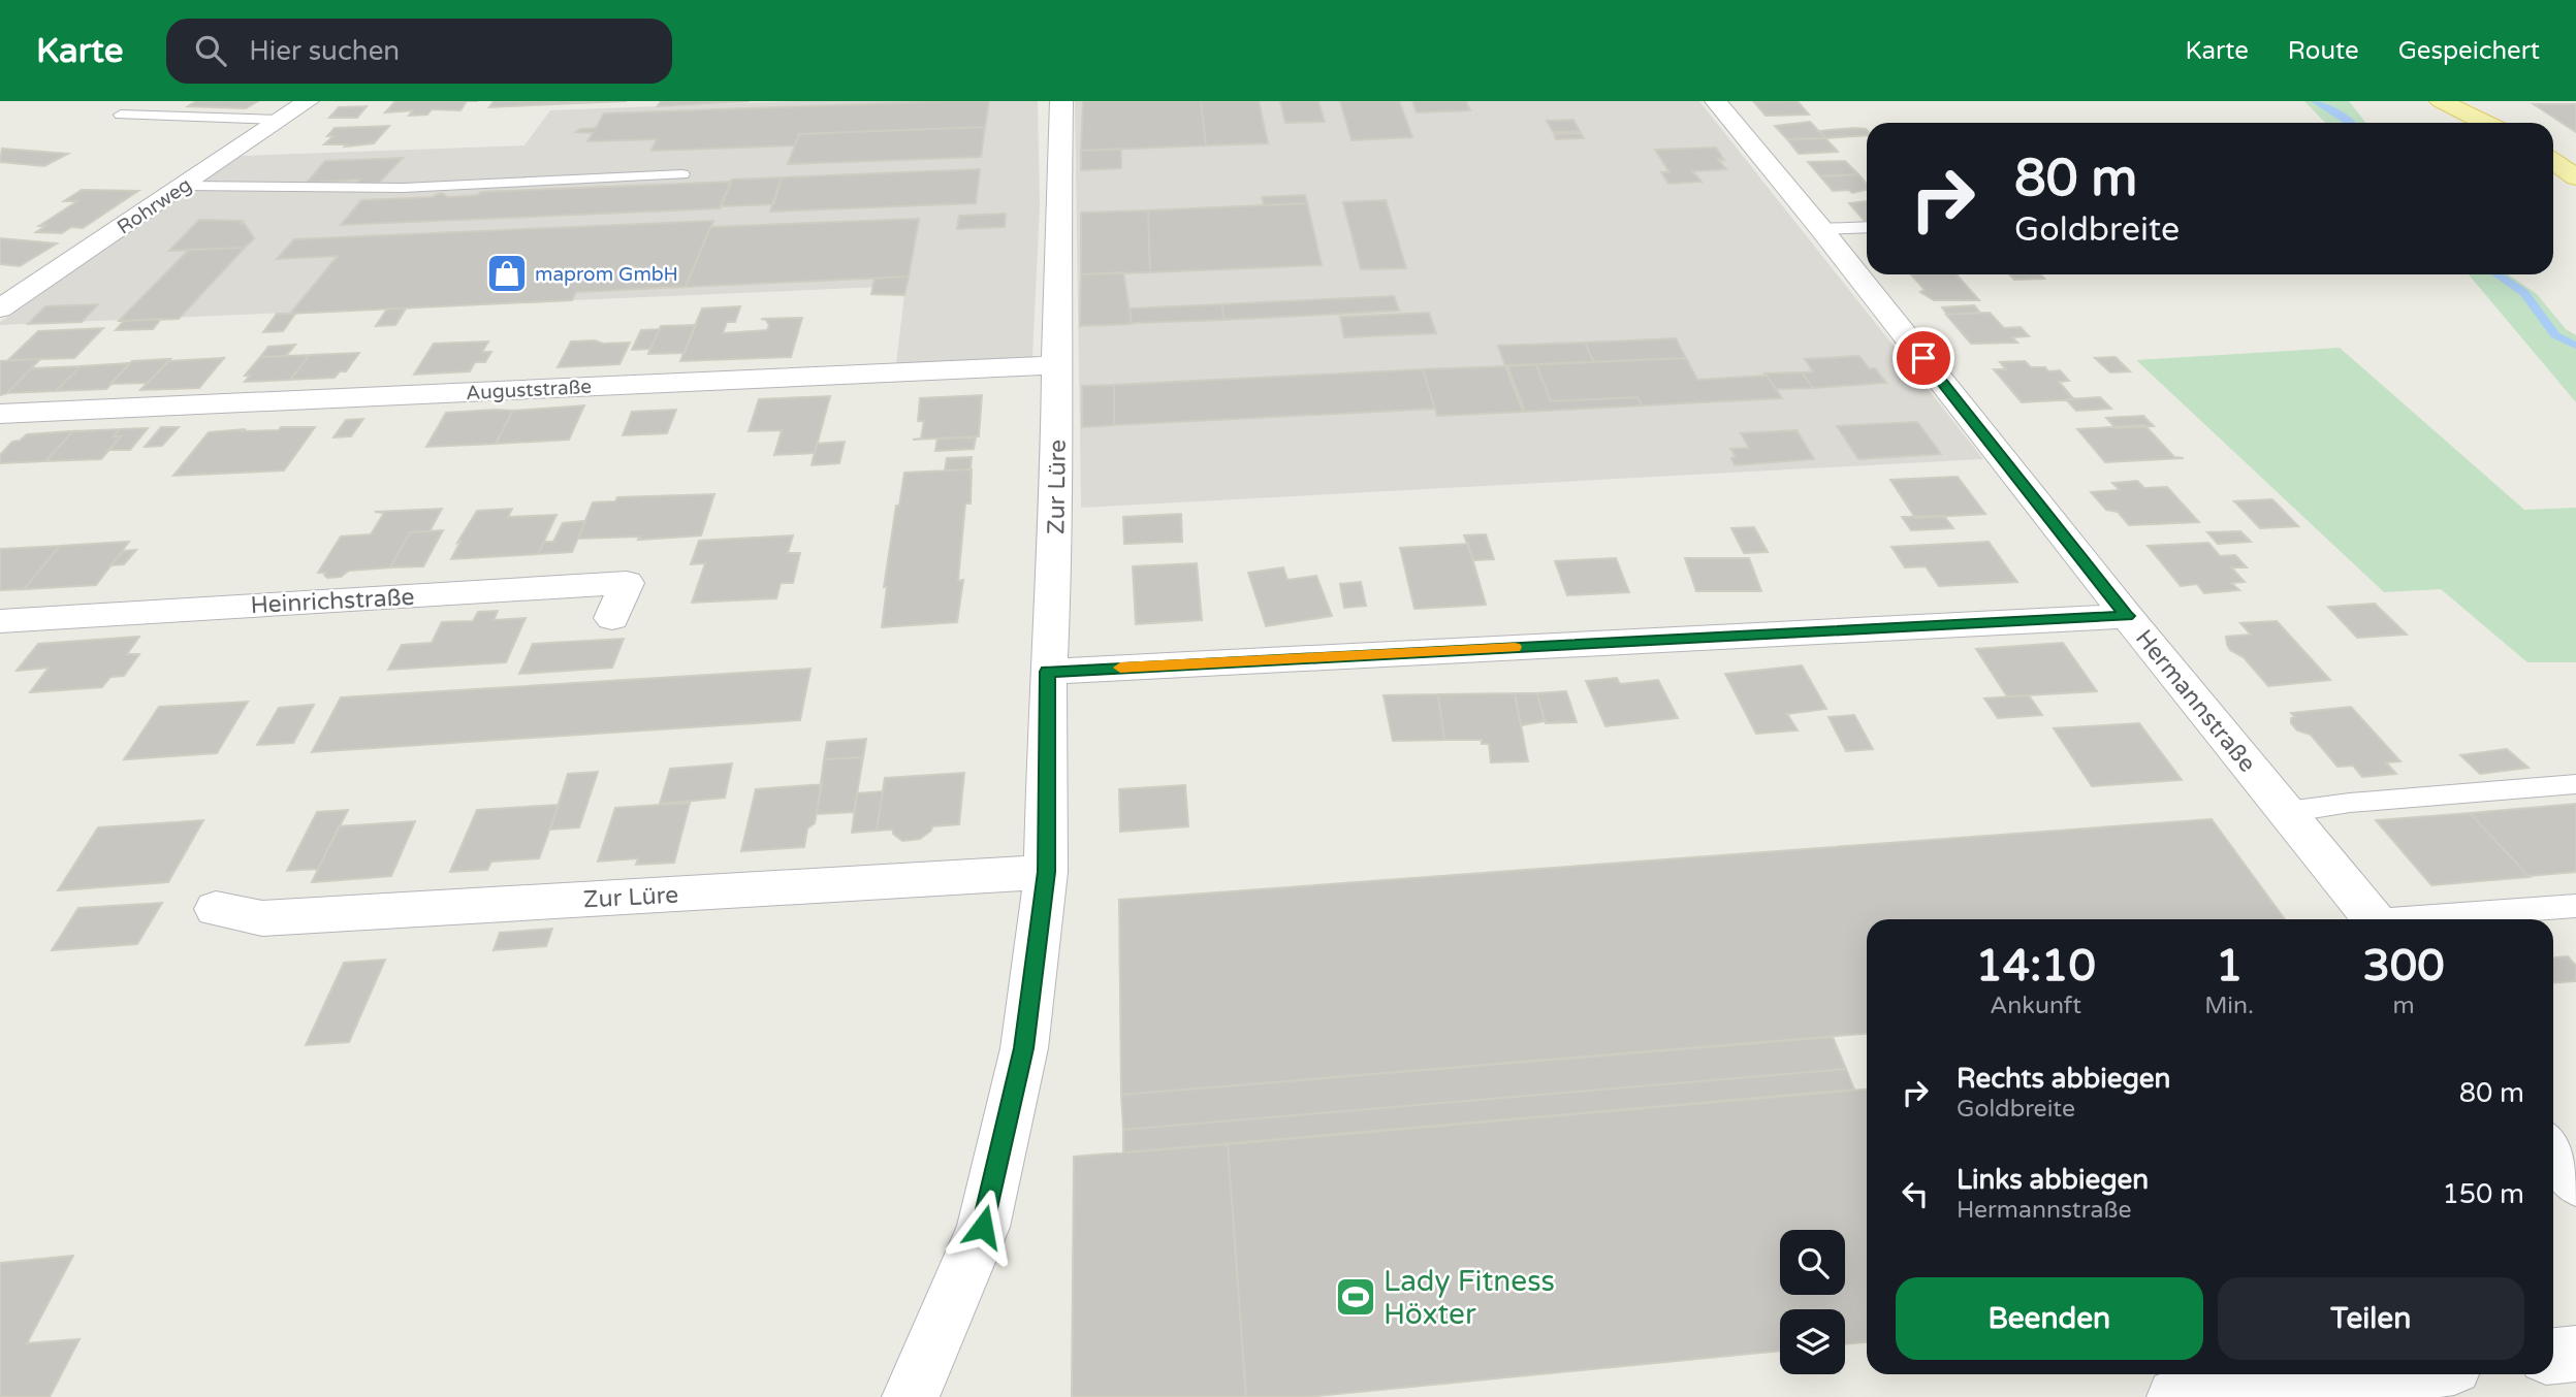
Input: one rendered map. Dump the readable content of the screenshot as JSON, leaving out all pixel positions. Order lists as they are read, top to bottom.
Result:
{
  "streets": {
    "street": [
      "Rohrweg",
      "Auguststraße",
      "Zur Lüre",
      "Heinrichstraße",
      "Hermannstraße"
    ]
  },
  "crossings": [
    ["Auguststraße", "Zur Lüre"]
  ],
  "places": {
    "shop": ["maprom GmbH"],
    "sports": ["Lady Fitness Höxter"]
  },
  "page": {
    "header": "Karte",
    "search": "Hier suchen",
    "nav": ["Karte", "Route", "Gespeichert"],
    "turn": ["80 m", "Goldbreite"],
    "eta": [
      "14:10",
      "Ankunft",
      "1",
      "Min.",
      "300",
      "m"
    ],
    "list": [
      {
        "name": "Rechts abbiegen",
        "note": "Goldbreite",
        "value": "80 m"
      },
      {
        "name": "Links abbiegen",
        "note": "Hermannstraße",
        "value": "150 m"
      }
    ],
    "buttons": ["Beenden", "Teilen"]
  }
}
